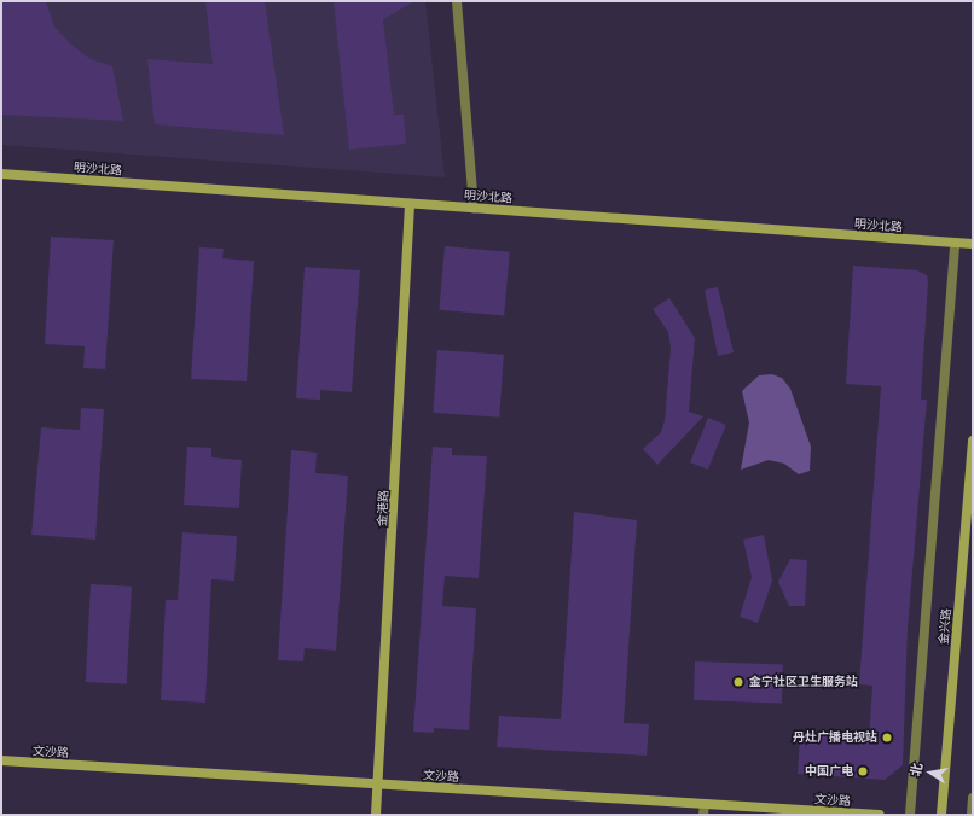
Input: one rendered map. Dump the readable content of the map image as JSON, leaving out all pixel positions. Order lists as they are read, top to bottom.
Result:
{
  "streets": {
    "street": [
      "明沙北路",
      "金港路",
      "金兴路",
      "文沙路"
    ]
  },
  "crossings": [
    ["明沙北路", "金港路"],
    ["金港路", "文沙路"]
  ],
  "places": ["金宁社区卫生服务站", "丹灶广播电视站", "中国广电"],
  "north": "left"
}
